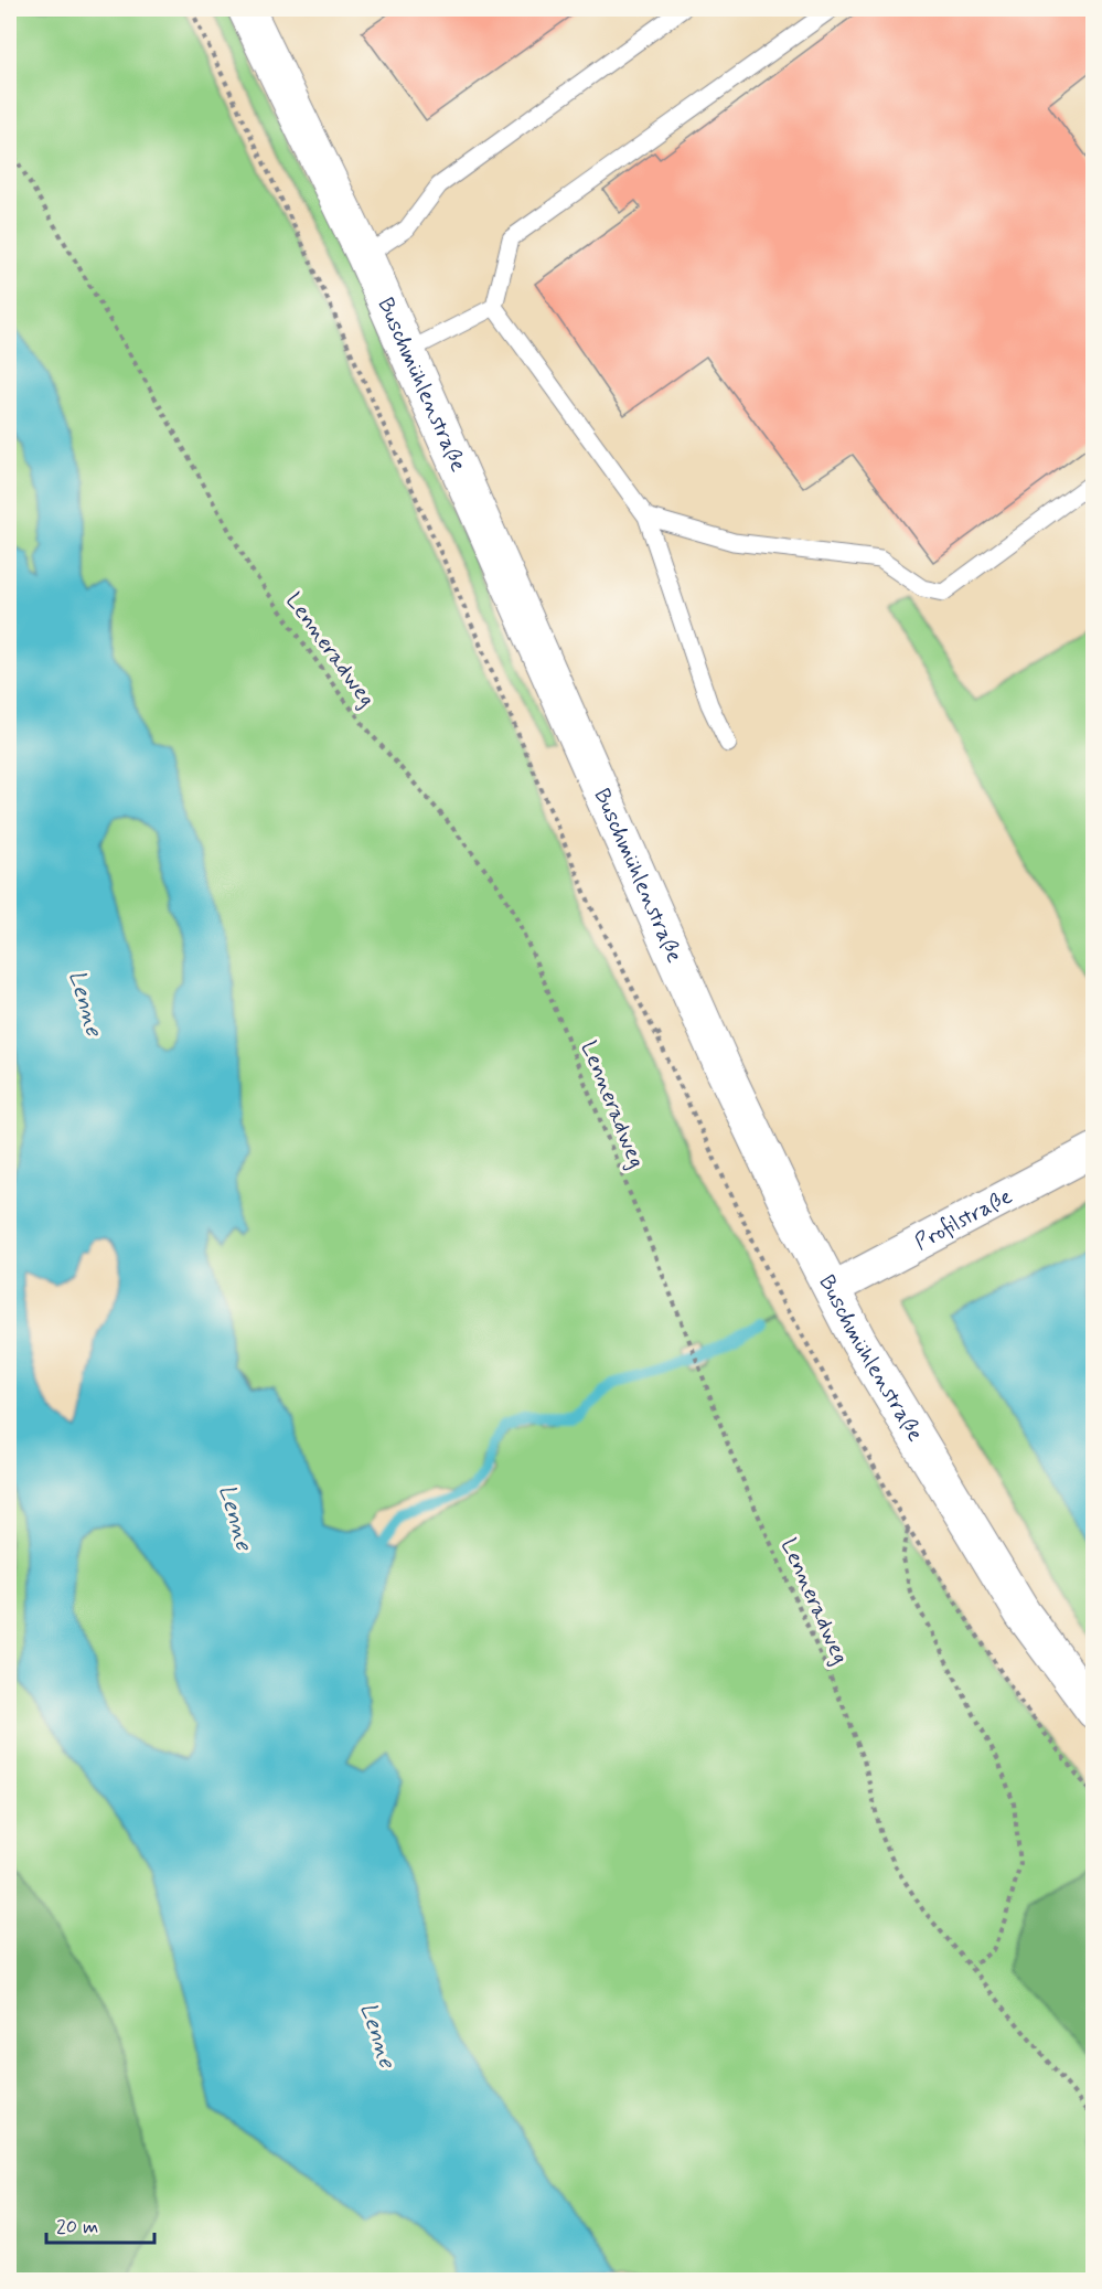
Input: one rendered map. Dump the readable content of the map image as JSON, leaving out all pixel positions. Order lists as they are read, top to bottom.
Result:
{
  "streets": {
    "street": ["Buschmühlenstraße", "Profilstraße"],
    "path": ["Lenneradweg"]
  },
  "crossings": [
    ["Buschmühlenstraße", "Profilstraße"]
  ],
  "water": ["Lenne"],
  "scale_bar": "20 m"
}
